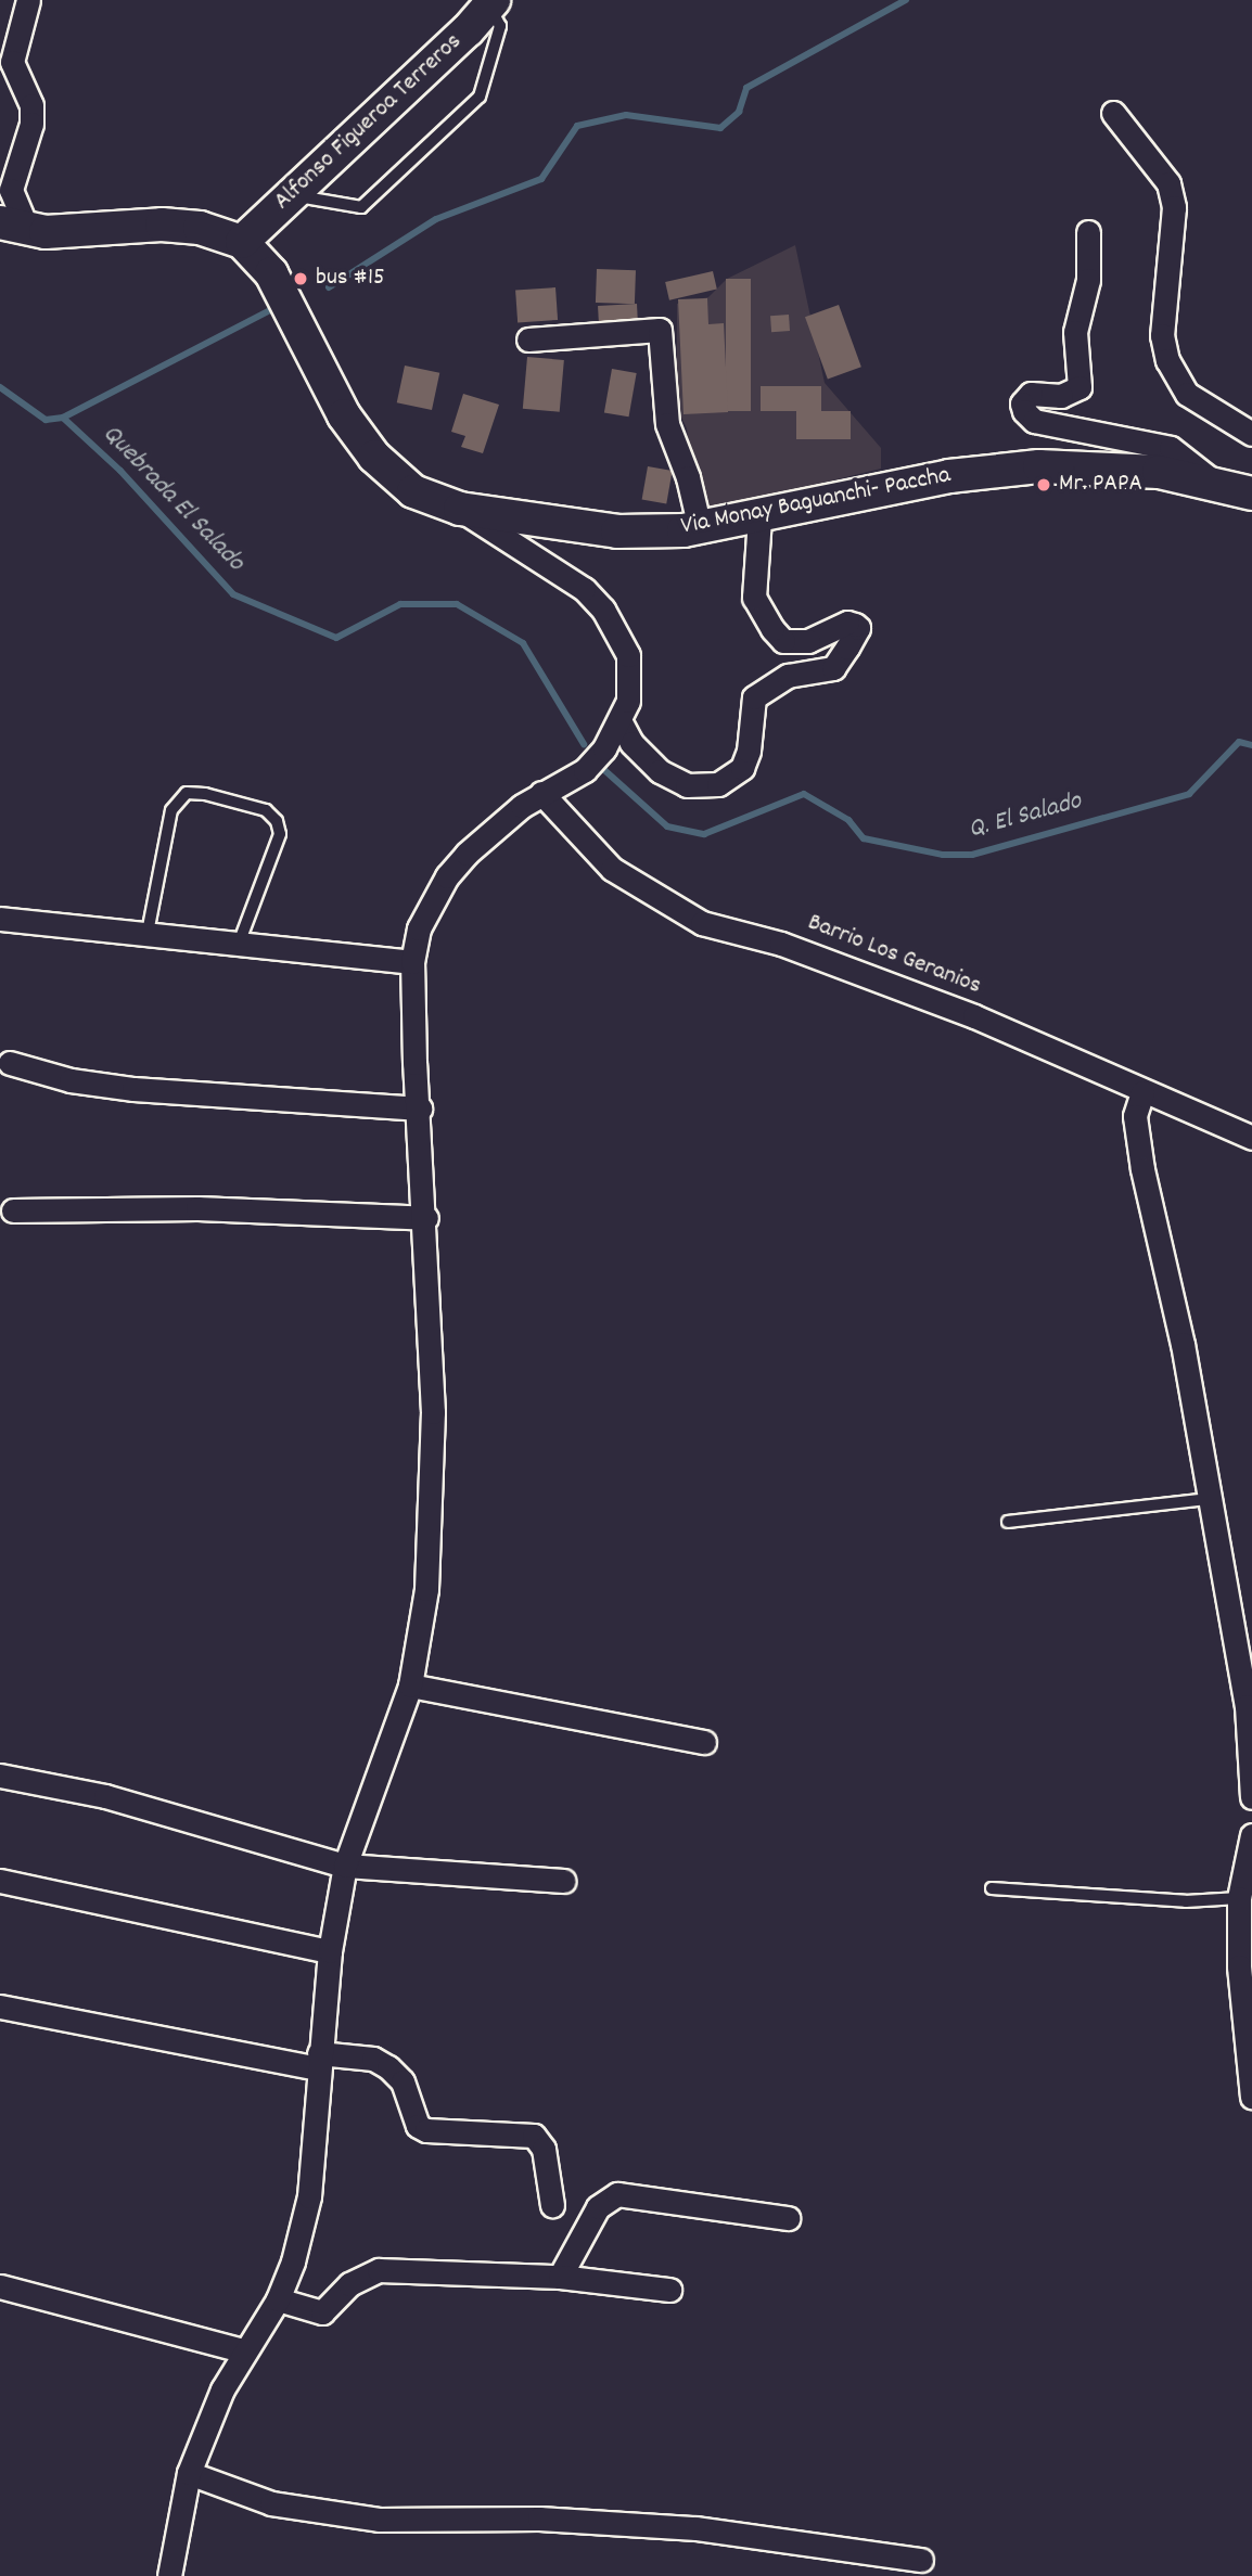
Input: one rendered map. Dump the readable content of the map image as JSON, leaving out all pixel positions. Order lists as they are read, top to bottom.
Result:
{
  "streets": {
    "main road": ["Alfonso Figueroa Terreros", "Via Monay Baguanchi- Paccha"],
    "street": ["Barrio Los Geranios"]
  },
  "crossings": [
    ["Alfonso Figueroa Terreros", "Via Monay Baguanchi- Paccha"]
  ],
  "water": ["Quebrada El Salado", "Q. El Salado"],
  "places": ["bus #15", "Mr. PAPA"]
}
